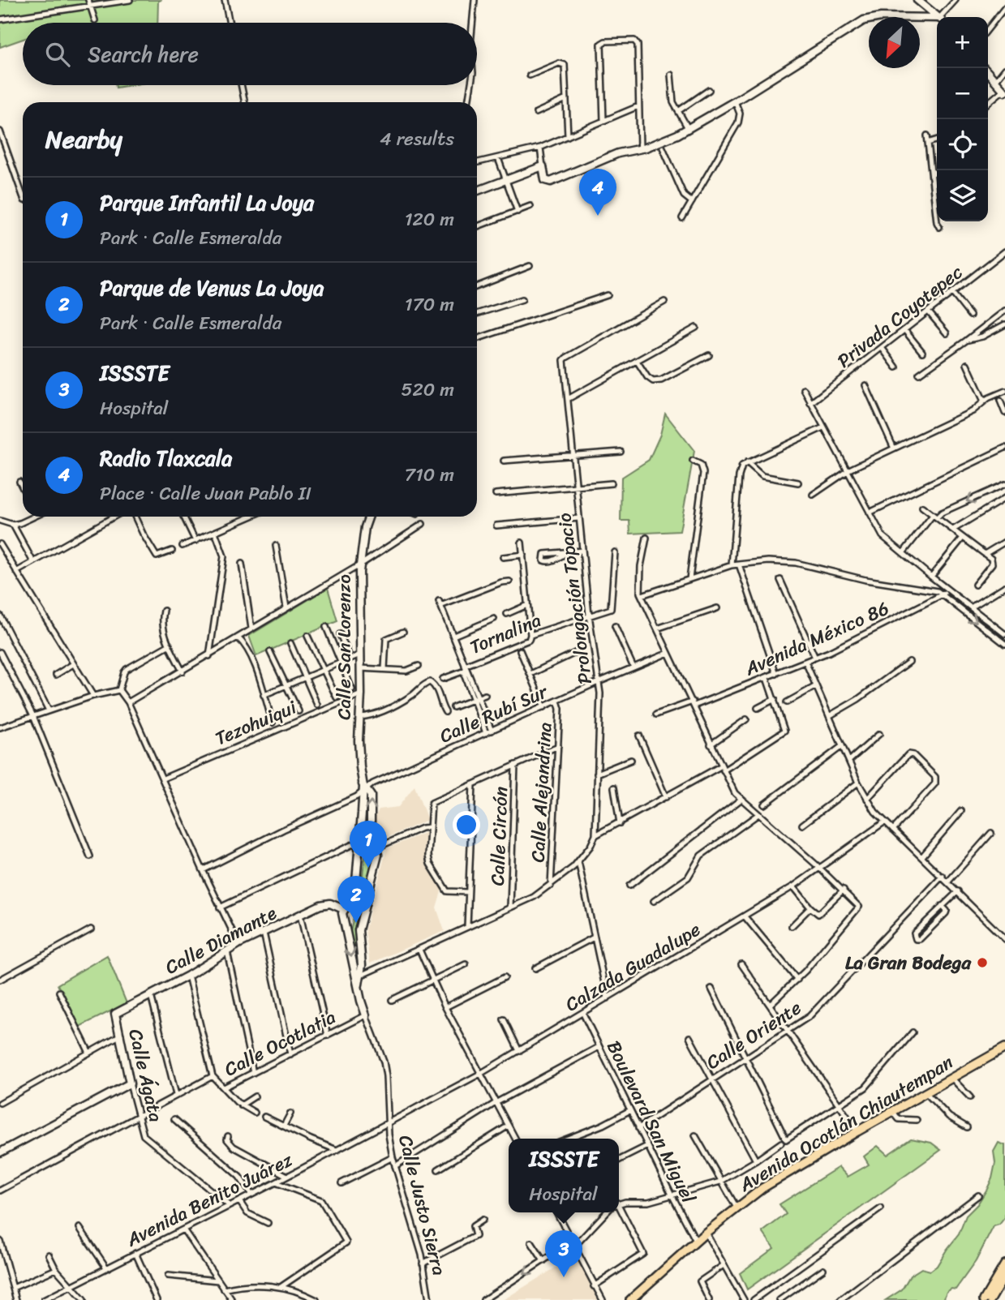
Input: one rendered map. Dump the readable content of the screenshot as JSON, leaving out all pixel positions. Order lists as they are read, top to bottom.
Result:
{
  "streets": {
    "main road": ["Avenida Ocotlán Chiautempan"],
    "street": [
      "Privada Coyotepec",
      "Prolongación Topacio",
      "Tornalina",
      "Avenida México 86",
      "Calle San Lorenzo",
      "Calle Rubí Sur",
      "Tezohuiqui",
      "Calle Alejandrina",
      "Calle Circón",
      "Calle Diamante",
      "Calzada Guadalupe",
      "Calle Oriente",
      "Calle Ocotlatia",
      "Calle Ágata",
      "Boulevard San Miguel",
      "Avenida Benito Juárez",
      "Calle Justo Sierra"
    ]
  },
  "crossings": [
    ["Prolongación Topacio", "Tornalina"],
    ["Prolongación Topacio", "Calle Rubí Sur"],
    ["Calle San Lorenzo", "Calle Rubí Sur"],
    ["Calle San Lorenzo", "Tezohuiqui"],
    ["Calle Rubí Sur", "Calle Alejandrina"],
    ["Calle Diamante", "Calle Ágata"],
    ["Calzada Guadalupe", "Boulevard San Miguel"],
    ["Calzada Guadalupe", "Avenida Benito Juárez"],
    ["Calzada Guadalupe", "Calle Justo Sierra"],
    ["Calle Oriente", "Boulevard San Miguel"],
    ["Calle Ocotlatia", "Calle Ágata"],
    ["Calle Ocotlatia", "Calle Justo Sierra"],
    ["Calle Ágata", "Avenida Benito Juárez"],
    ["Boulevard San Miguel", "Avenida Ocotlán Chiautempan"],
    ["Avenida Benito Juárez", "Calle Justo Sierra"]
  ],
  "places": ["La Gran Bodega"],
  "north": "bottom left",
  "page": {
    "map_buttons": ["+", "−"],
    "search": "Search here",
    "heading": ["Nearby", "4 results"],
    "pins": [
      "4",
      "1",
      "2",
      "3"
    ],
    "list": [
      {
        "mark": "1",
        "name": "Parque Infantil La Joya",
        "note": "Park · Calle Esmeralda",
        "value": "120 m"
      },
      {
        "mark": "2",
        "name": "Parque de Venus La Joya",
        "note": "Park · Calle Esmeralda",
        "value": "170 m"
      },
      {
        "mark": "3",
        "name": "ISSSTE",
        "note": "Hospital",
        "value": "520 m"
      },
      {
        "mark": "4",
        "name": "Radio Tlaxcala",
        "note": "Place · Calle Juan Pablo II",
        "value": "710 m"
      }
    ],
    "popup": ["ISSSTE", "Hospital"]
  }
}
